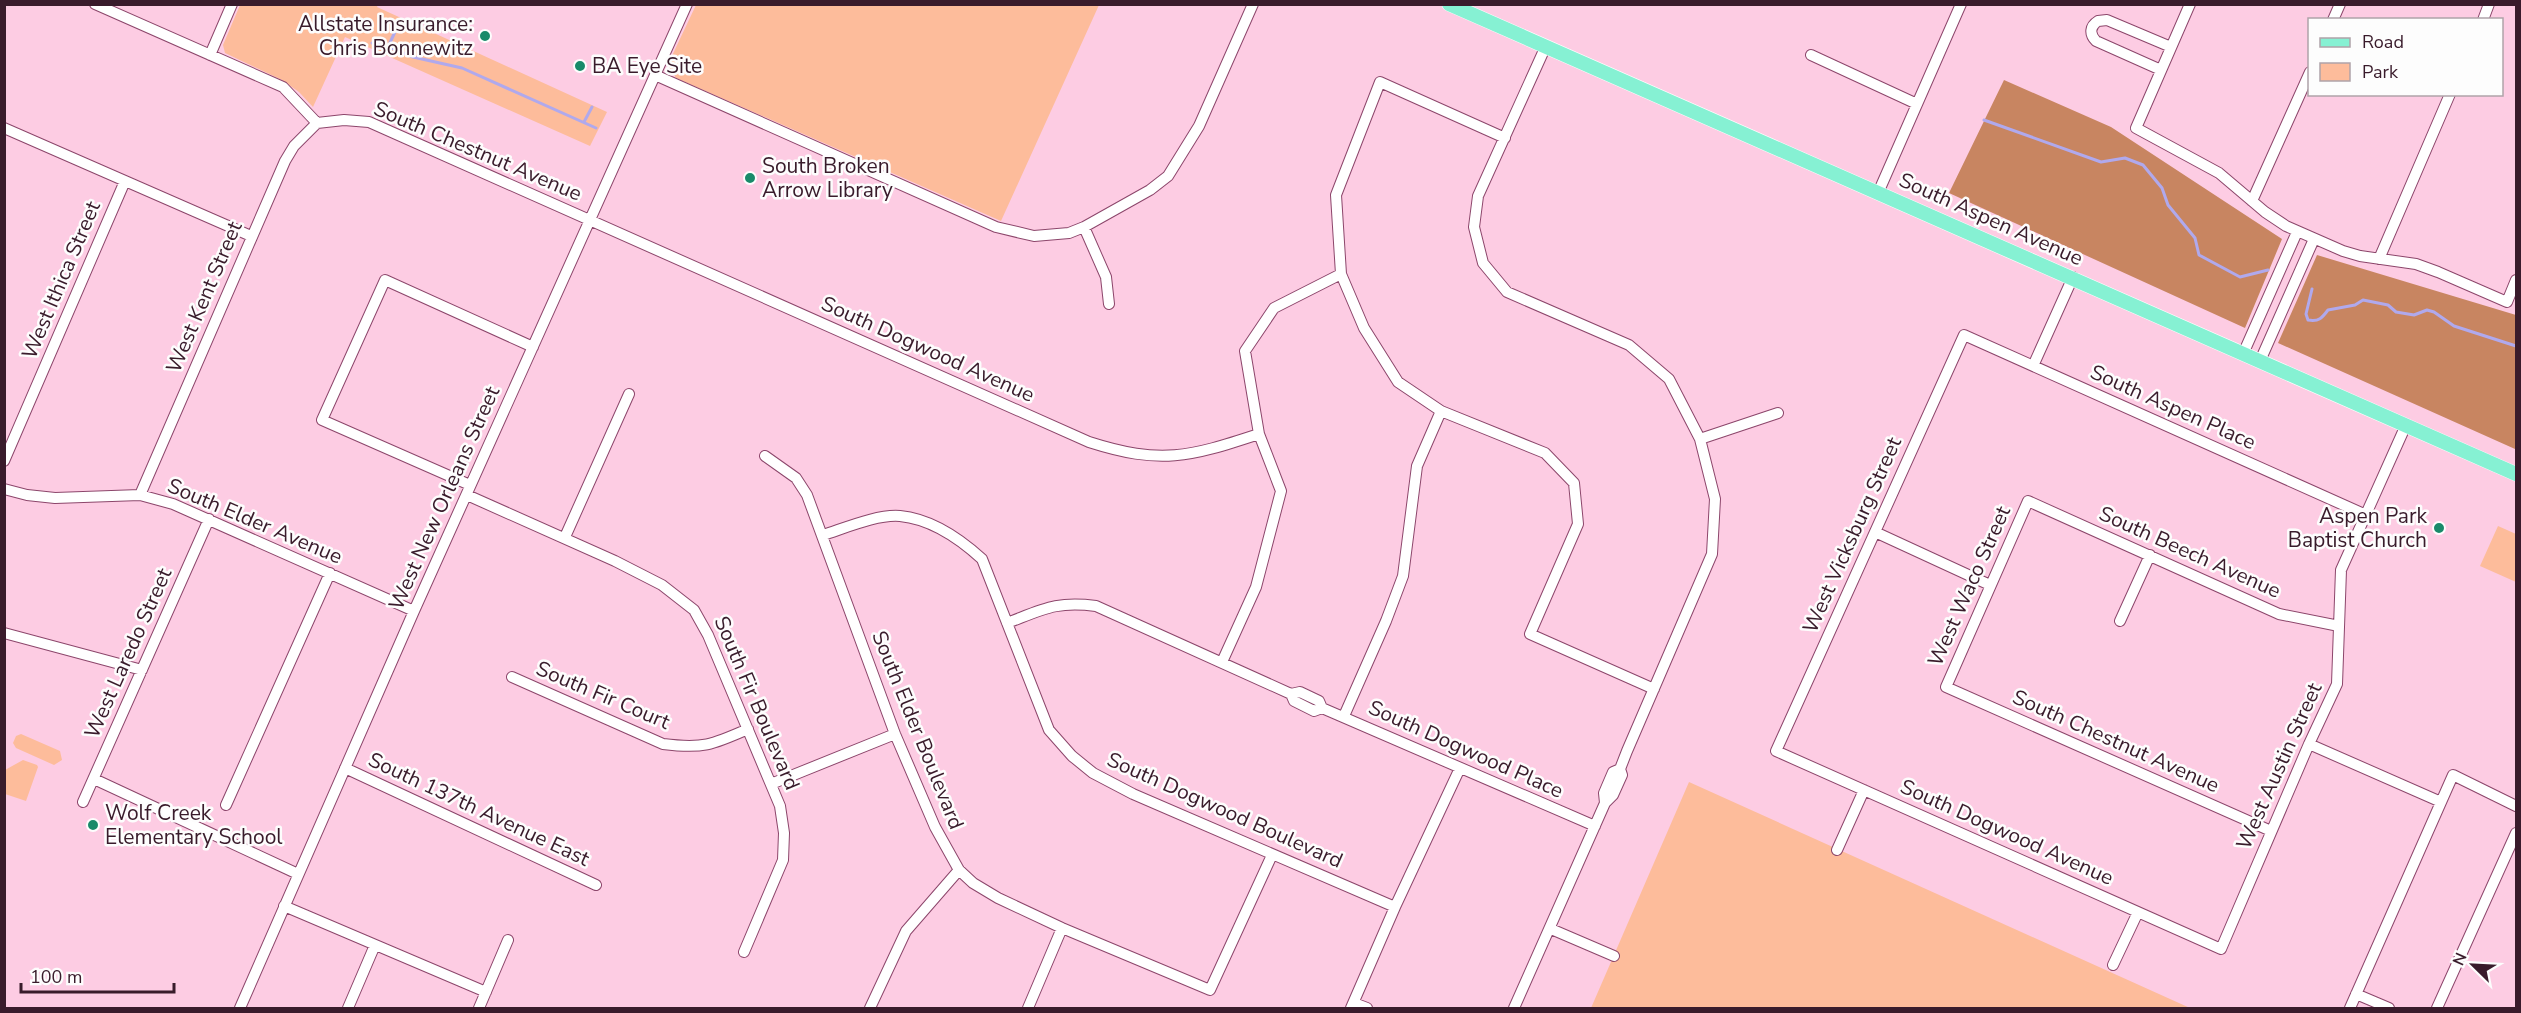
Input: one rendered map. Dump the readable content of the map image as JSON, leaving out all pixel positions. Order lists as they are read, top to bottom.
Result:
{
  "streets": {
    "main road": ["South Aspen Avenue"],
    "street": [
      "South Chestnut Avenue",
      "West Ithica Street",
      "West Kent Street",
      "South Dogwood Avenue",
      "South Aspen Place",
      "West New Orleans Street",
      "South Elder Avenue",
      "West Vicksburg Street",
      "South Beech Avenue",
      "West Waco Street",
      "West Laredo Street",
      "South Fir Court",
      "South Fir Boulevard",
      "South Elder Boulevard",
      "South Dogwood Place",
      "West Austin Street",
      "South 137th Avenue East",
      "South Dogwood Boulevard"
    ]
  },
  "crossings": [
    ["South Chestnut Avenue", "West Kent Street"],
    ["South Chestnut Avenue", "South Dogwood Avenue"],
    ["South Chestnut Avenue", "West New Orleans Street"],
    ["South Chestnut Avenue", "West Waco Street"],
    ["South Chestnut Avenue", "West Austin Street"],
    ["South Aspen Avenue", "West Austin Street"],
    ["West Kent Street", "South Elder Avenue"],
    ["South Dogwood Avenue", "West New Orleans Street"],
    ["South Dogwood Avenue", "West Vicksburg Street"],
    ["South Dogwood Avenue", "West Austin Street"],
    ["South Aspen Place", "West Vicksburg Street"],
    ["South Aspen Place", "West Austin Street"],
    ["West New Orleans Street", "South Elder Avenue"],
    ["West New Orleans Street", "South Fir Boulevard"],
    ["West New Orleans Street", "South 137th Avenue East"],
    ["South Elder Avenue", "West Laredo Street"],
    ["South Beech Avenue", "West Waco Street"],
    ["South Beech Avenue", "West Austin Street"],
    ["South Fir Court", "South Fir Boulevard"],
    ["South Elder Boulevard", "South Dogwood Boulevard"],
    ["South Dogwood Place", "South Dogwood Boulevard"]
  ],
  "places": [
    "Allstate Insurance: Chris Bonnewitz",
    "BA Eye Site",
    "South Broken Arrow Library",
    "Aspen Park Baptist Church",
    "Wolf Creek Elementary School"
  ],
  "legend": ["Road", "Park"],
  "scale_bar": "100 m",
  "north": "top left"
}
